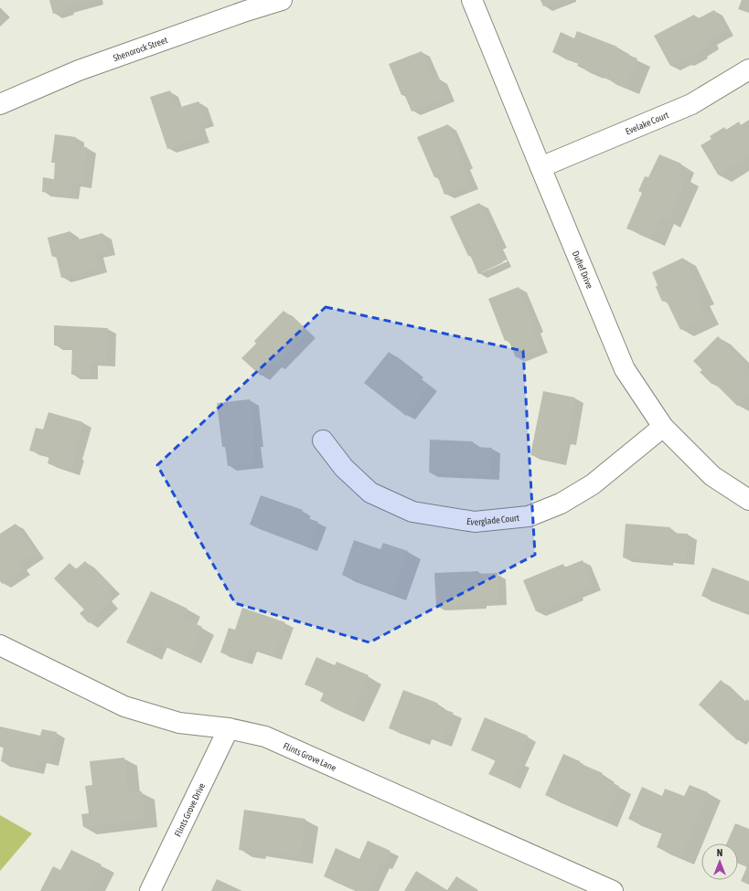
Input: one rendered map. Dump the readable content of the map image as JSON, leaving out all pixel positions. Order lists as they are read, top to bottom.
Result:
{
  "streets": {
    "street": [
      "Shenorock Street",
      "Evelake Court",
      "Dufief Drive",
      "Everglade Court",
      "Flints Grove Lane",
      "Flints Grove Drive"
    ]
  },
  "crossings": [
    ["Evelake Court", "Dufief Drive"],
    ["Dufief Drive", "Everglade Court"],
    ["Flints Grove Lane", "Flints Grove Drive"]
  ],
  "north": "top"
}
